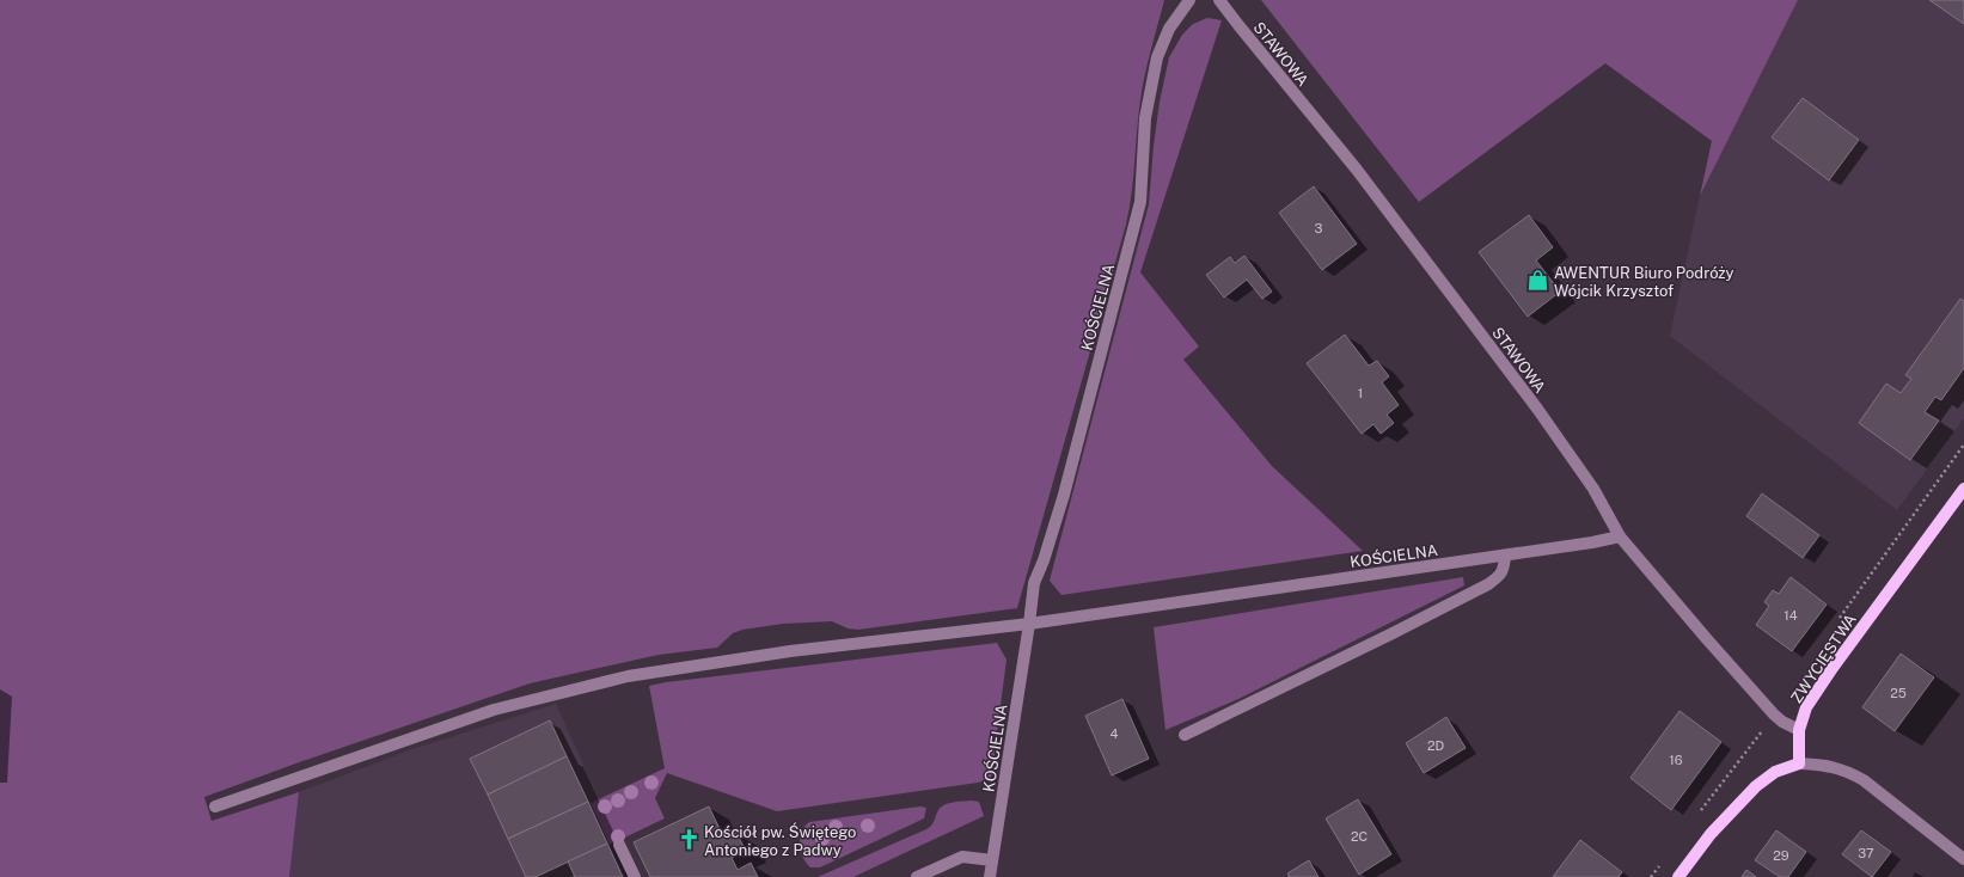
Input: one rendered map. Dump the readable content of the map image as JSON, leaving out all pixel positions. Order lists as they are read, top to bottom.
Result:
{
  "streets": {
    "main road": ["ZWYCIĘSTWA"],
    "street": ["STAWOWA", "KOŚCIELNA"]
  },
  "crossings": [
    ["STAWOWA", "KOŚCIELNA"],
    ["STAWOWA", "ZWYCIĘSTWA"]
  ],
  "places": {
    "shop": ["AWENTUR Biuro Podróży Wójcik Krzysztof"],
    "church": ["Kościół pw. Świętego Antoniego z Padwy"]
  },
  "house_numbers": [
    "3",
    "1",
    "14",
    "25",
    "4",
    "2D",
    "16",
    "2C",
    "37",
    "29"
  ]
}
